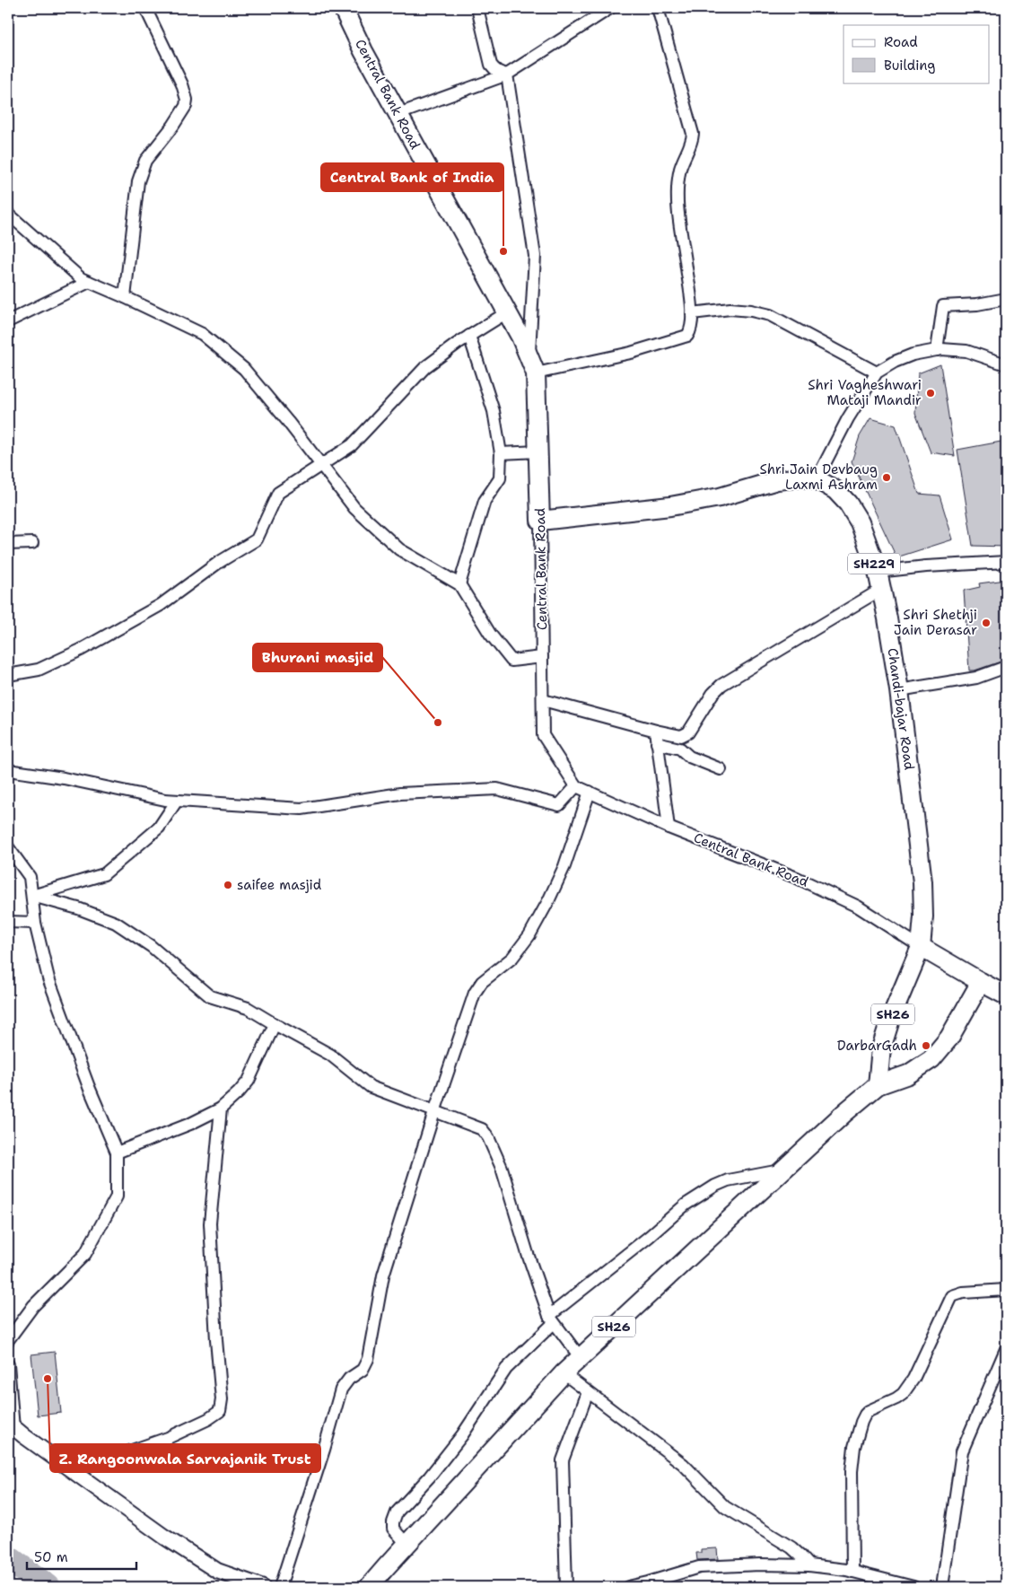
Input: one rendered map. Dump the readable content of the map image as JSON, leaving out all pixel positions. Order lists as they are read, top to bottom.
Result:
{
  "streets": {
    "main road": [
      "Central Bank Road",
      "SH229",
      "Chandi-bajar Road",
      "SH26"
    ]
  },
  "crossings": [
    ["Central Bank Road", "Chandi-bajar Road"],
    ["Central Bank Road", "SH26"],
    ["Chandi-bajar Road", "SH26"]
  ],
  "places": [
    "Central Bank of India",
    "Shri Vagheshwari Mataji Mandir",
    "Shri Jain Devbaug Laxmi Ashram",
    "Shri Shethji Jain Derasar",
    "Bhurani masjid",
    "saifee masjid",
    "DarbarGadh",
    "Z. Rangoonwala Sarvajanik Trust"
  ],
  "legend": ["Road", "Building"],
  "scale_bar": "50 m"
}
